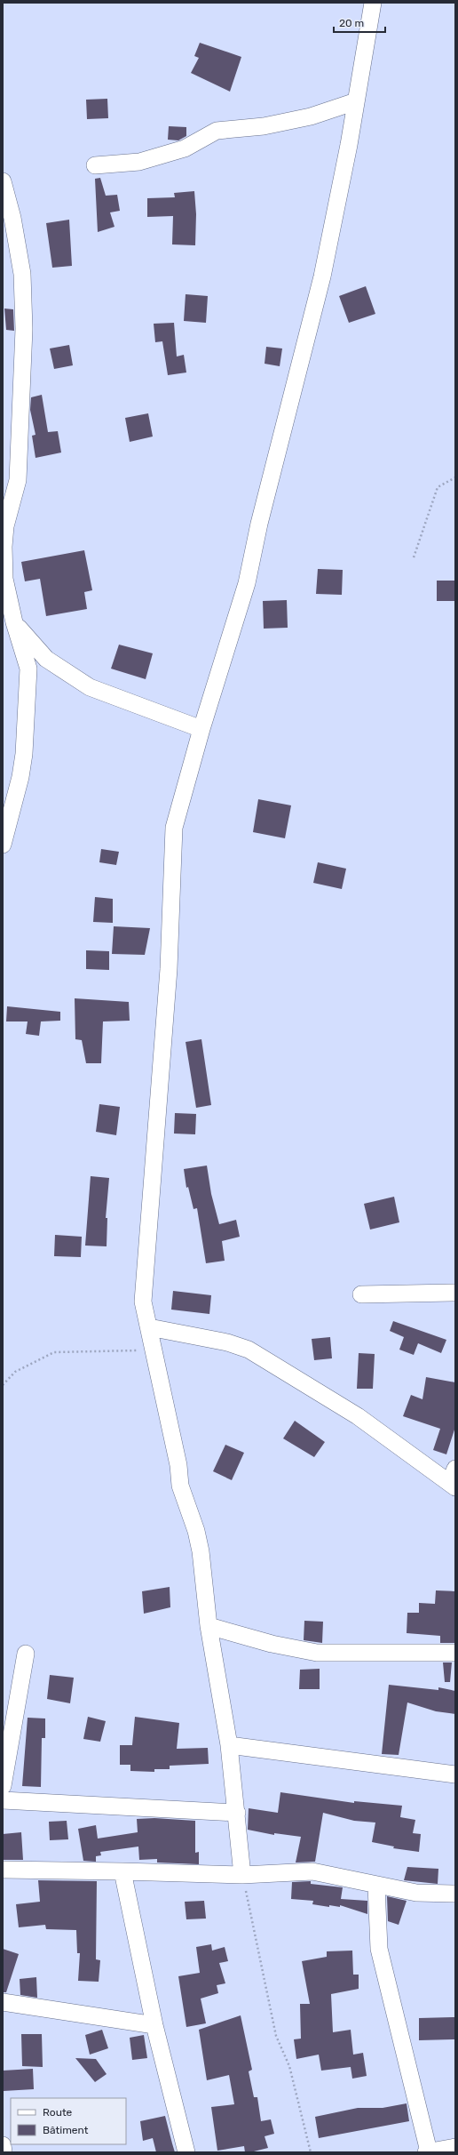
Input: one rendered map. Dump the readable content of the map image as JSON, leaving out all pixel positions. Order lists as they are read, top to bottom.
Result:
{
  "legend": ["Route", "Bâtiment"],
  "scale_bar": "20 m"
}
